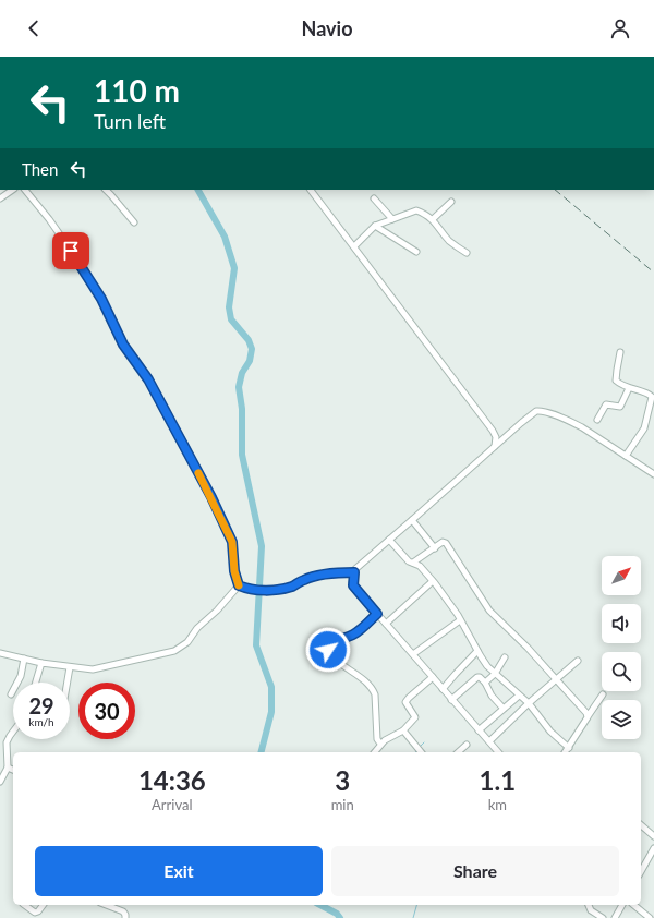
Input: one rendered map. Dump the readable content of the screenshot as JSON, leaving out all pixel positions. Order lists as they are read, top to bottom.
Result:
{
  "north": "top right",
  "page": {
    "header": "Navio",
    "turn": ["110 m", "Turn left"],
    "then": "Then",
    "speed": "29 km/h",
    "limit": "30",
    "eta": [
      "14:36",
      "Arrival",
      "3",
      "min",
      "1.1",
      "km"
    ],
    "buttons": ["Exit", "Share"]
  }
}
